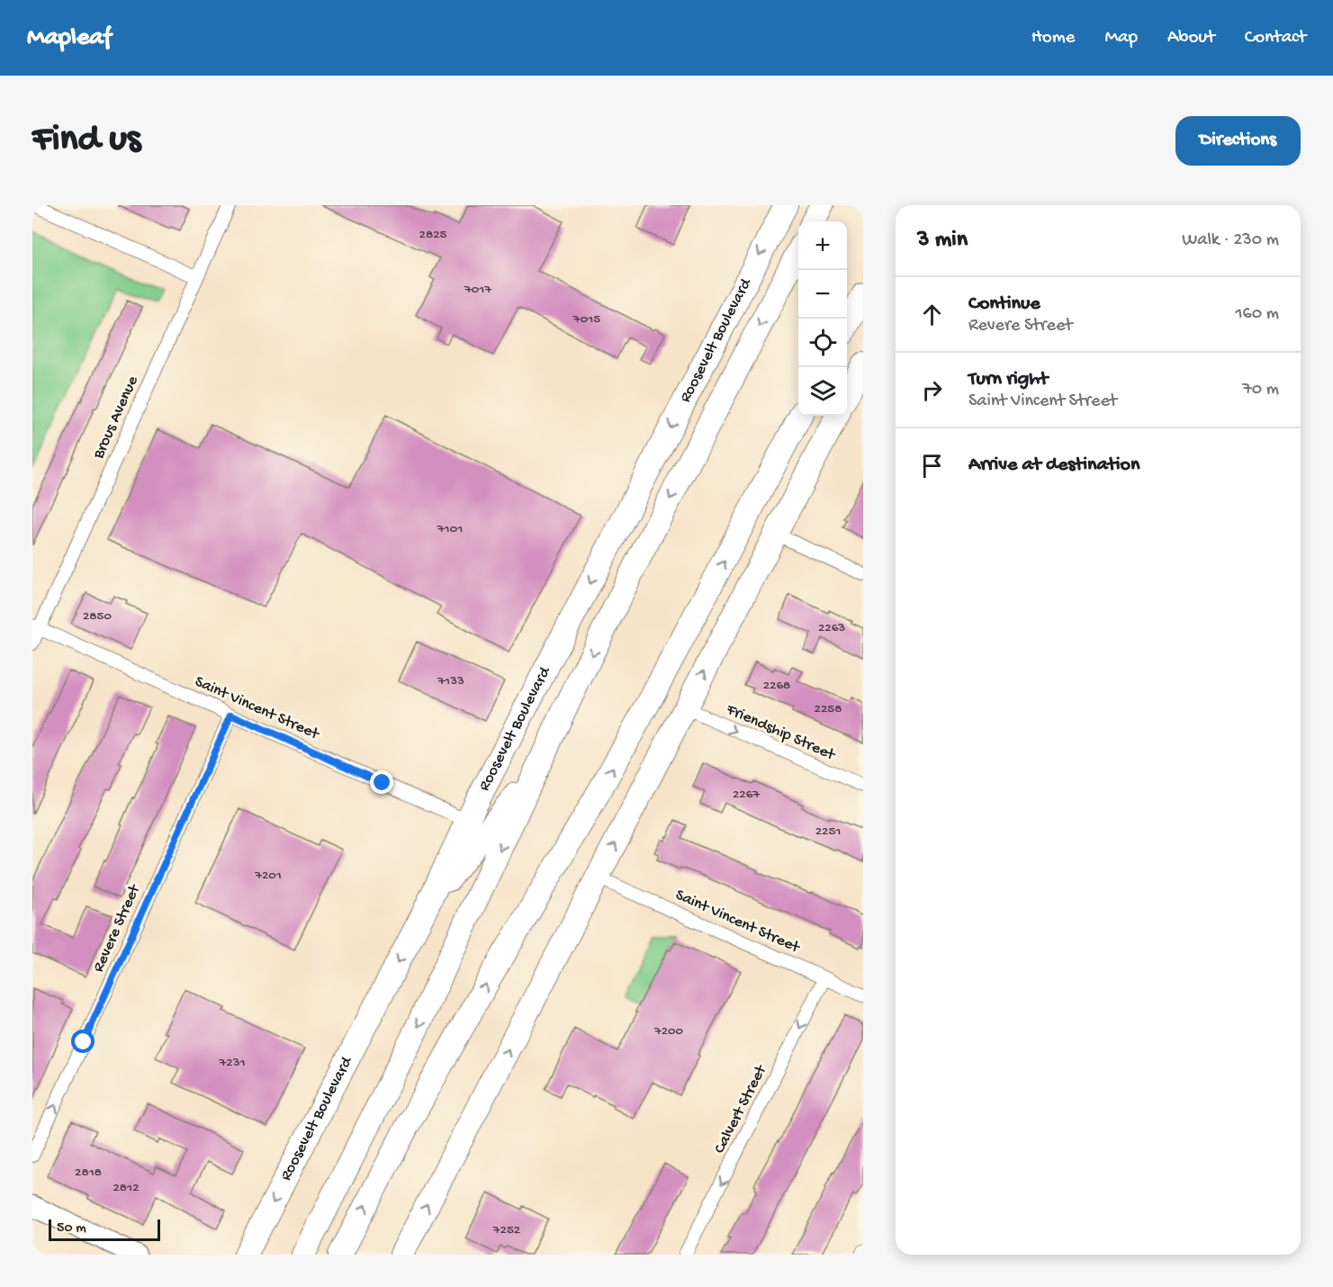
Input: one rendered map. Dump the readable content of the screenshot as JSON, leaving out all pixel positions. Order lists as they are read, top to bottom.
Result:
{
  "streets": {
    "highway": ["Roosevelt Boulevard"],
    "street": [
      "Brous Avenue",
      "Saint Vincent Street",
      "Friendship Street",
      "Revere Street",
      "Calvert Street"
    ]
  },
  "crossings": [
    ["Roosevelt Boulevard", "Saint Vincent Street"],
    ["Brous Avenue", "Saint Vincent Street"],
    ["Saint Vincent Street", "Revere Street"],
    ["Saint Vincent Street", "Calvert Street"]
  ],
  "one_way": ["Friendship Street", "Revere Street", "Calvert Street"],
  "house_numbers": [
    "2825",
    "7017",
    "7015",
    "7101",
    "2850",
    "2263",
    "7133",
    "2268",
    "2258",
    "2267",
    "2251",
    "7201",
    "7200",
    "7231",
    "2818",
    "2812",
    "7252"
  ],
  "scale_bar": "50 m",
  "page": {
    "header": "Mapleaf",
    "nav": [
      "Home",
      "Map",
      "About",
      "Contact"
    ],
    "buttons": "Directions",
    "title": "Find us",
    "heading": ["3 min", "Walk · 230 m"],
    "map_buttons": ["+", "−"],
    "list": [
      ["Continue", "Revere Street", "160 m"],
      ["Turn right", "Saint Vincent Street", "70 m"],
      "Arrive at destination"
    ],
    "scale": "50 m"
  }
}
